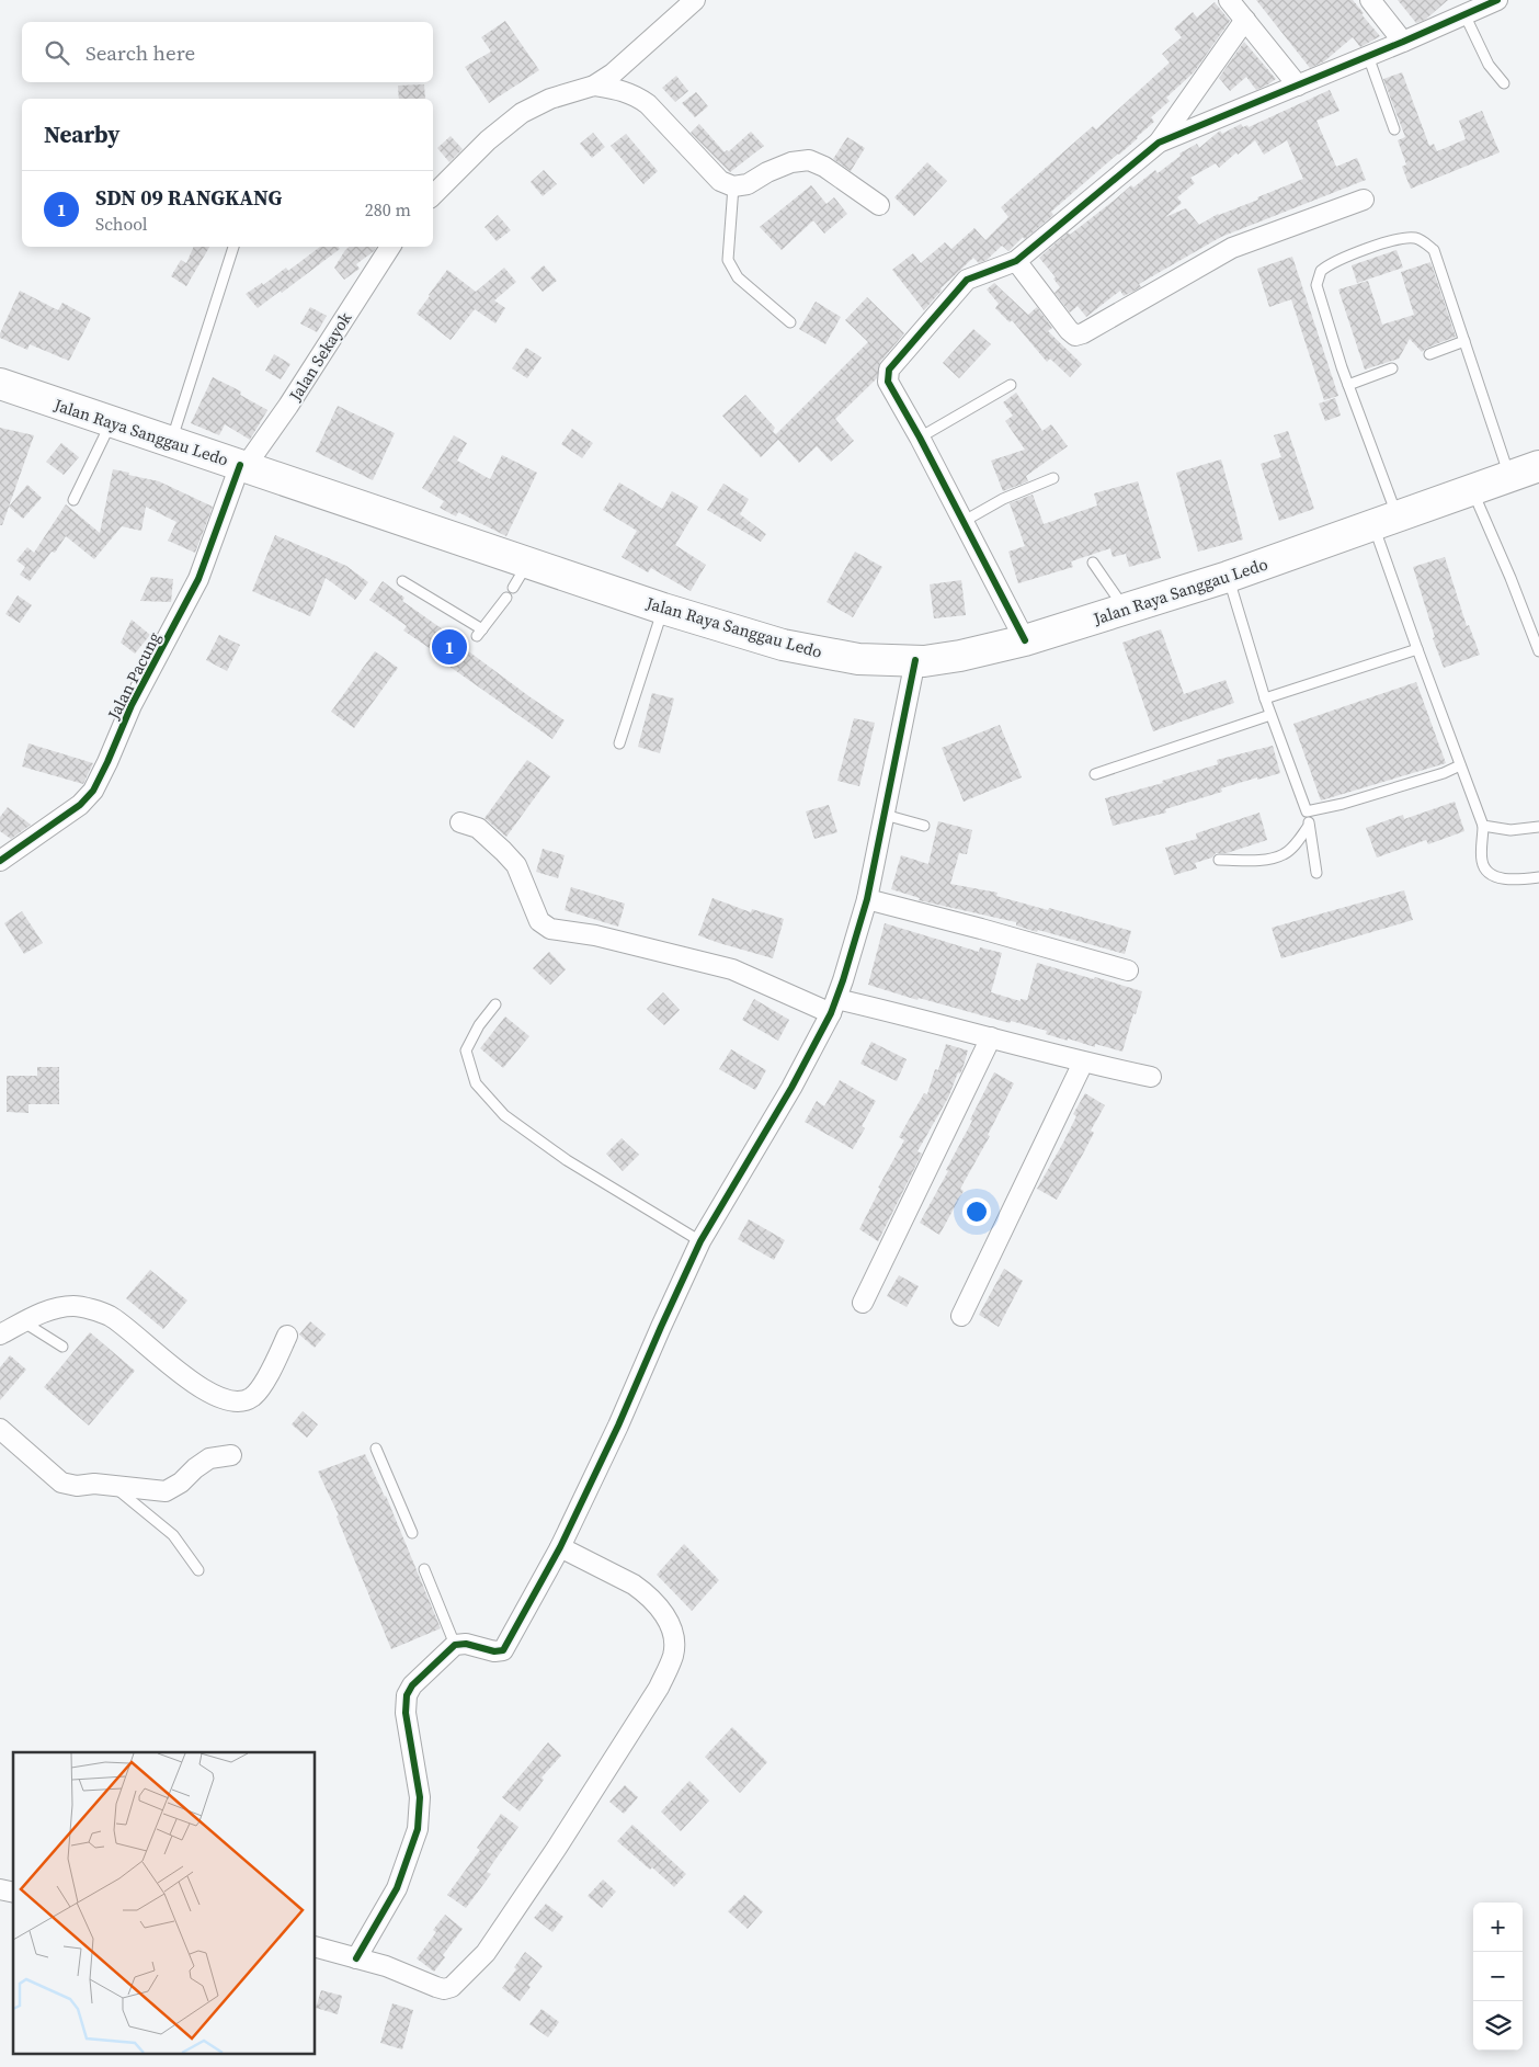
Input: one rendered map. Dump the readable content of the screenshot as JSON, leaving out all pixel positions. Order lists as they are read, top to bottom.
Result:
{
  "streets": {
    "highway": ["Jalan Raya Sanggau Ledo"],
    "street": ["Jalan Sekayok", "Jalan Pacung"]
  },
  "crossings": [
    ["Jalan Sekayok", "Jalan Raya Sanggau Ledo"],
    ["Jalan Sekayok", "Jalan Pacung"],
    ["Jalan Raya Sanggau Ledo", "Jalan Pacung"]
  ],
  "page": {
    "search": "Search here",
    "heading": "Nearby",
    "list": [
      {
        "mark": "1",
        "name": "SDN 09 RANGKANG",
        "note": "School",
        "value": "280 m"
      }
    ],
    "pins": "1",
    "map_buttons": ["+", "−"]
  }
}
